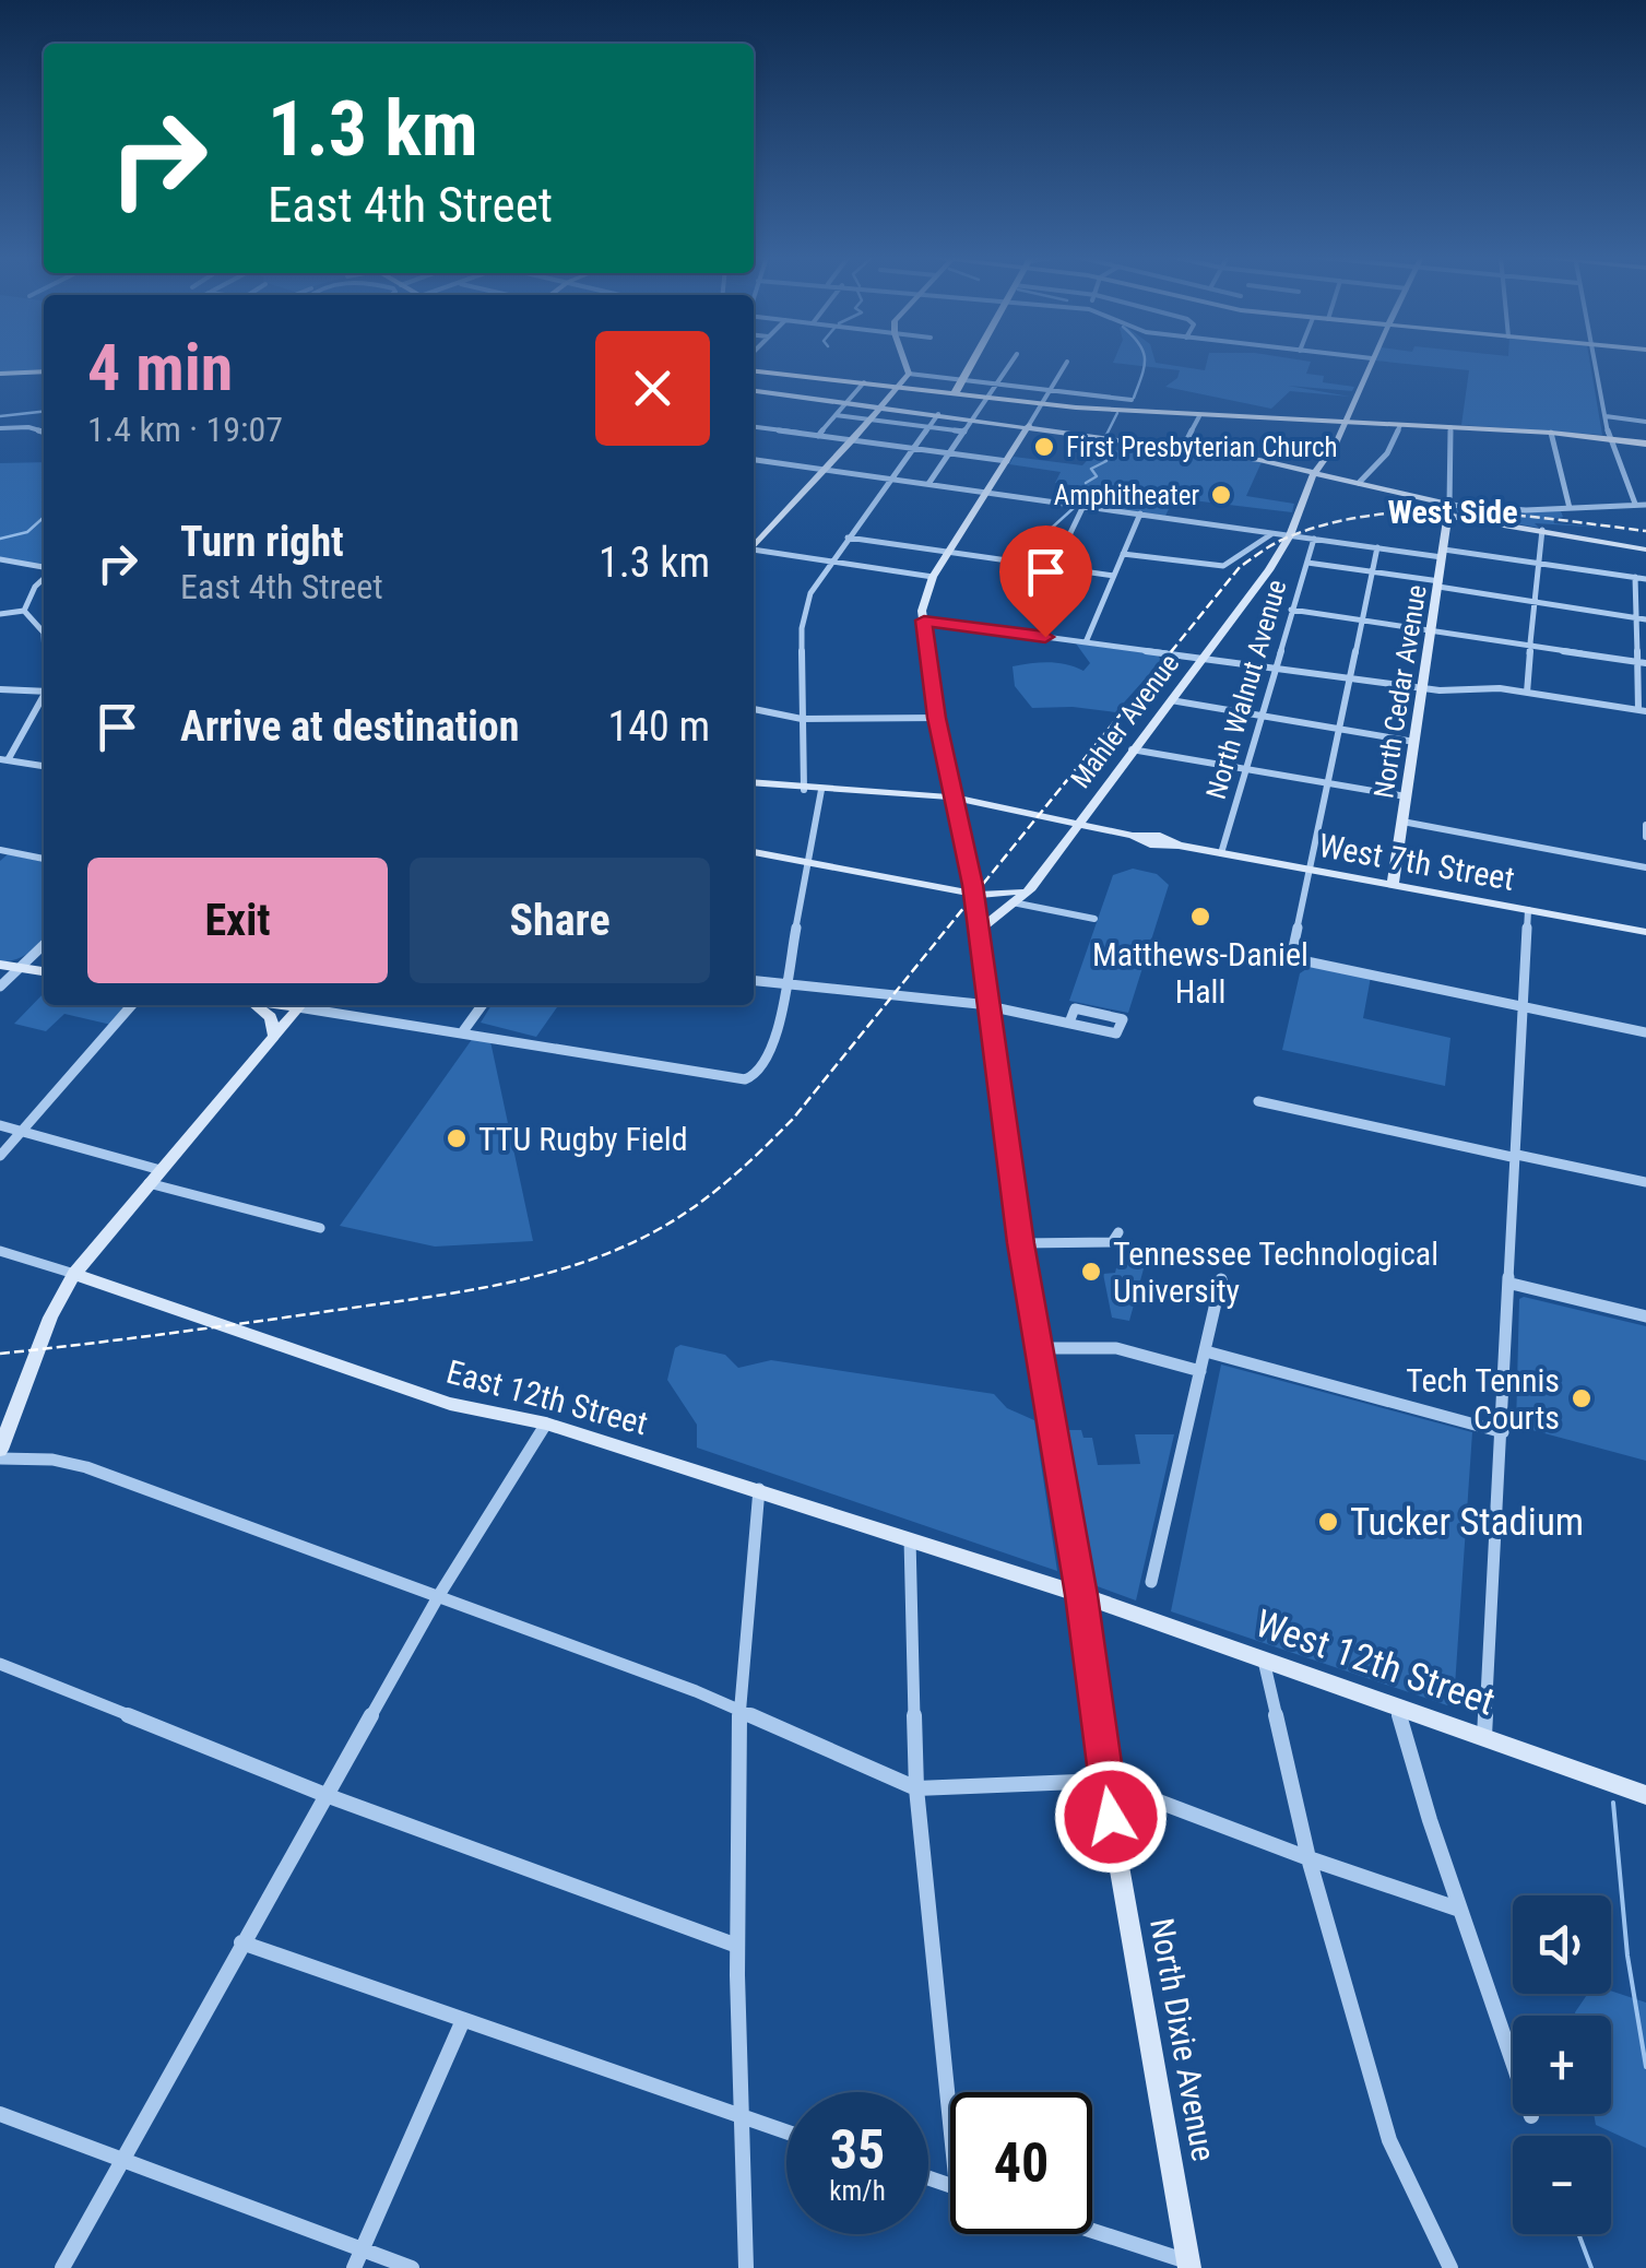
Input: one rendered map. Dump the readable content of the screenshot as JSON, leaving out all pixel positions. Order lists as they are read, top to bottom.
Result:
{
  "streets": {
    "street": [
      "North Walnut Avenue",
      "North Cedar Avenue",
      "Mahler Avenue",
      "West 7th Street",
      "East 12th Street",
      "West 12th Street",
      "North Dixie Avenue"
    ]
  },
  "crossings": [
    ["North Walnut Avenue", "Mahler Avenue"],
    ["North Walnut Avenue", "West 7th Street"],
    ["North Cedar Avenue", "West 7th Street"],
    ["Mahler Avenue", "West 7th Street"],
    ["West 7th Street", "North Dixie Avenue"],
    ["East 12th Street", "West 12th Street"],
    ["East 12th Street", "North Dixie Avenue"],
    ["West 12th Street", "North Dixie Avenue"]
  ],
  "districts": ["West Side"],
  "places": [
    "First Presbyterian Church",
    "Amphitheater",
    "Matthews-Daniel Hall",
    "TTU Rugby Field",
    "Tennessee Technological University",
    "Tech Tennis Courts",
    "Tucker Stadium"
  ],
  "page": {
    "turn": ["1.3 km", "East 4th Street"],
    "heading": ["4 min", "1.4 km · 19:07"],
    "list": [
      {
        "name": "Turn right",
        "note": "East 4th Street",
        "value": "1.3 km"
      },
      {
        "name": "Arrive at destination",
        "value": "140 m"
      }
    ],
    "buttons": ["Exit", "Share"],
    "map_buttons": ["+", "−"],
    "speed": "35 km/h",
    "limit": "40"
  }
}
